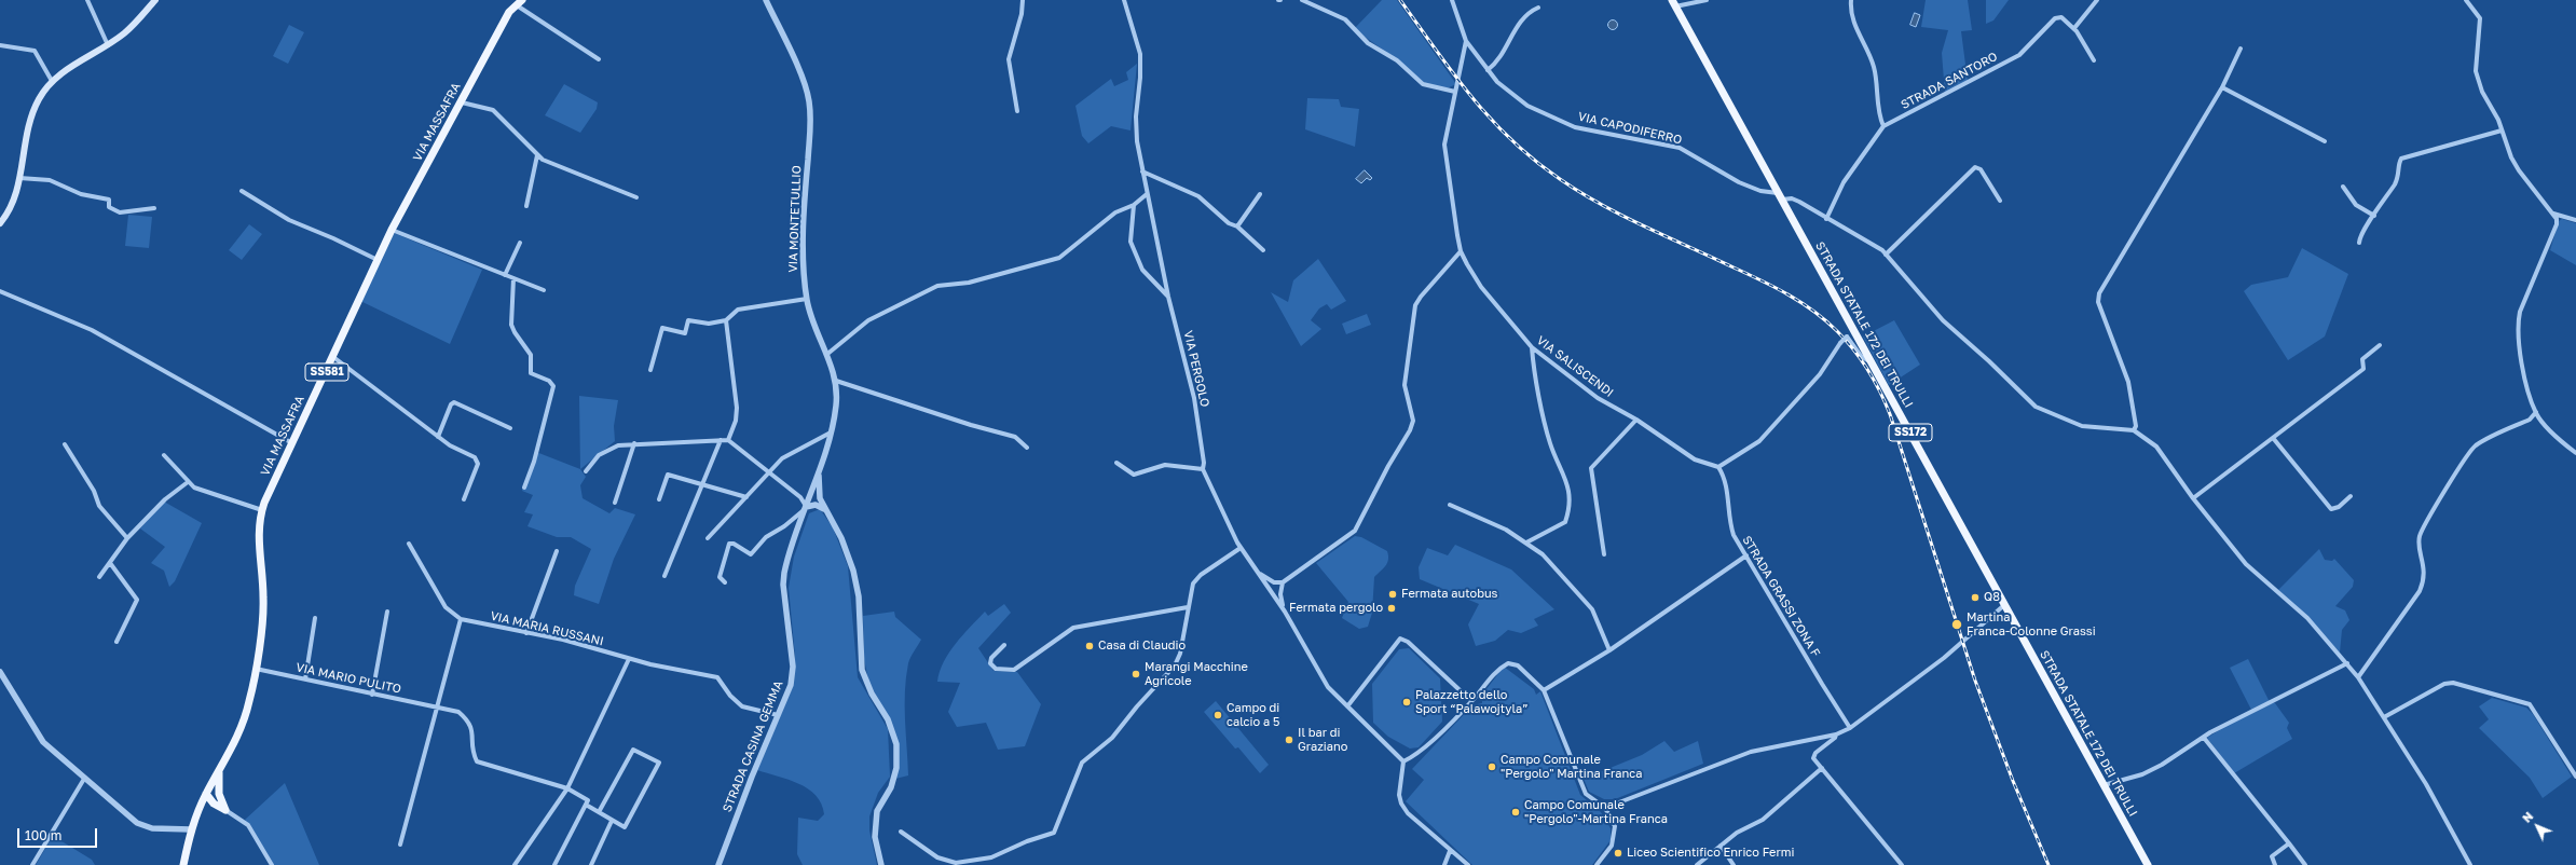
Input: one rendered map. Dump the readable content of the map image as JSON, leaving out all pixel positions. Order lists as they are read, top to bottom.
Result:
{
  "streets": {
    "main road": [
      "VIA MASSAFRA",
      "STRADA STATALE 172 DEI TRULLI",
      "SS581",
      "SS172"
    ],
    "street": [
      "STRADA SANTORO",
      "VIA CAPODIFERRO",
      "VIA MONTETULLIO",
      "VIA SALISCENDI",
      "VIA PERGOLO",
      "STRADA GRASSI ZONA F",
      "VIA MARIA RUSSANI",
      "VIA MARIO PULITO",
      "STRADA CASINA GEMMA"
    ]
  },
  "crossings": [
    ["STRADA SANTORO", "VIA CAPODIFERRO"],
    ["VIA MASSAFRA", "VIA MARIO PULITO"],
    ["VIA CAPODIFERRO", "STRADA STATALE 172 DEI TRULLI"],
    ["VIA CAPODIFERRO", "VIA SALISCENDI"],
    ["VIA MONTETULLIO", "STRADA CASINA GEMMA"],
    ["VIA SALISCENDI", "STRADA GRASSI ZONA F"],
    ["VIA MARIA RUSSANI", "STRADA CASINA GEMMA"]
  ],
  "places": [
    "Fermata autobus",
    "Q8",
    "Fermata pergolo",
    "Martina Franca-Colonne Grassi",
    "Casa di Claudio",
    "Marangi Macchine Agricole",
    "Palazzetto dello Sport “Palawojtyla”",
    "Campo di calcio a 5",
    "Il bar di Graziano",
    "Campo Comunale \"Pergolo\" Martina Franca",
    "Campo Comunale \"Pergolo\"-Martina Franca",
    "Liceo Scientifico Enrico Fermi"
  ],
  "scale_bar": "100 m",
  "north": "top left"
}
